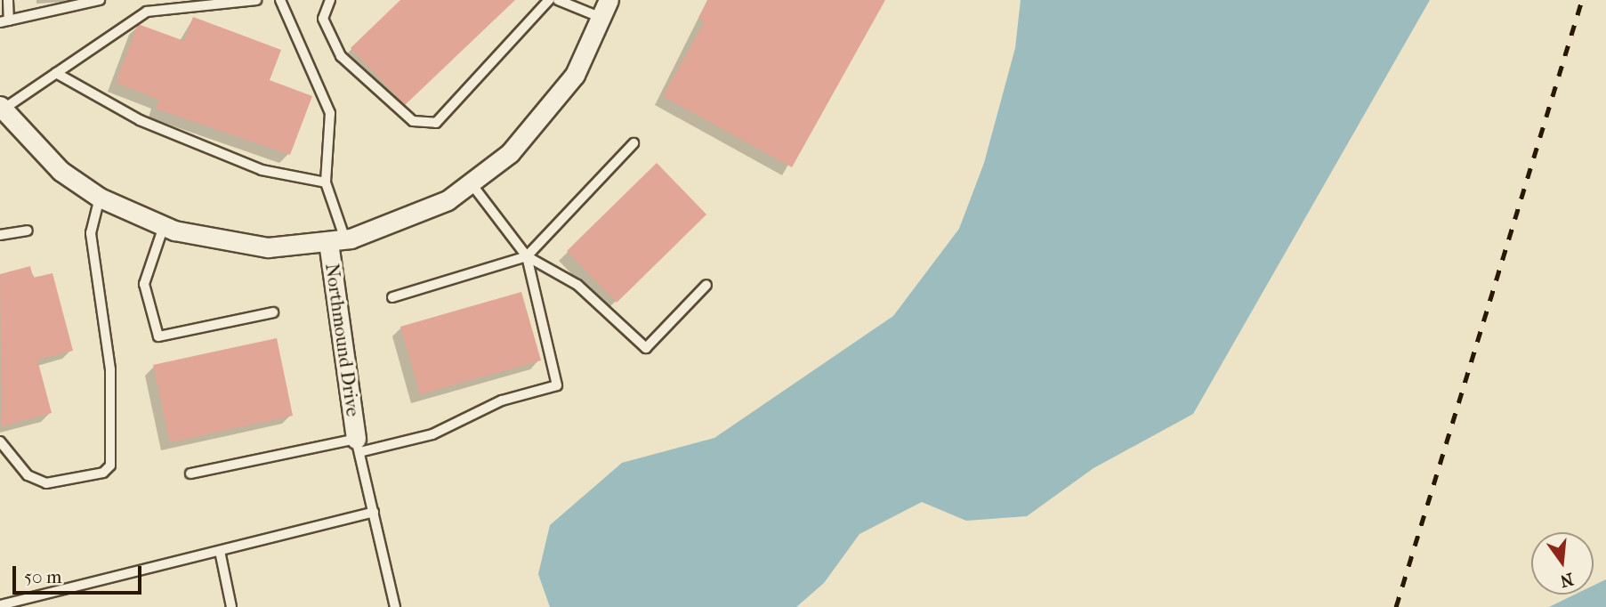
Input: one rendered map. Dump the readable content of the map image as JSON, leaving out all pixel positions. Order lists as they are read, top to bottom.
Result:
{
  "streets": {
    "street": ["Northmound Drive"]
  },
  "scale_bar": "50 m",
  "north": "bottom"
}
